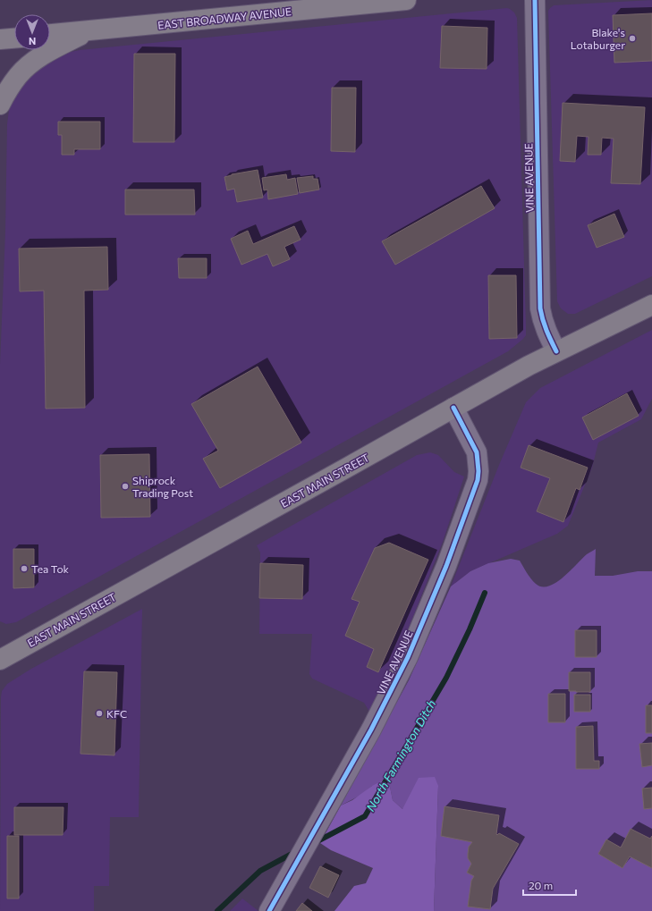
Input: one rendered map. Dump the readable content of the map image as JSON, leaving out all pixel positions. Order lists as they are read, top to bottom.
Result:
{
  "streets": {
    "main road": ["EAST BROADWAY AVENUE", "EAST MAIN STREET"],
    "street": ["VINE AVENUE"]
  },
  "crossings": [
    ["VINE AVENUE", "EAST MAIN STREET"]
  ],
  "water": ["North Farmington Ditch"],
  "places": [
    "Blake's Lotaburger",
    "Shiprock Trading Post",
    "Tea Tok",
    "KFC"
  ],
  "scale_bar": "20 m",
  "north": "bottom"
}
